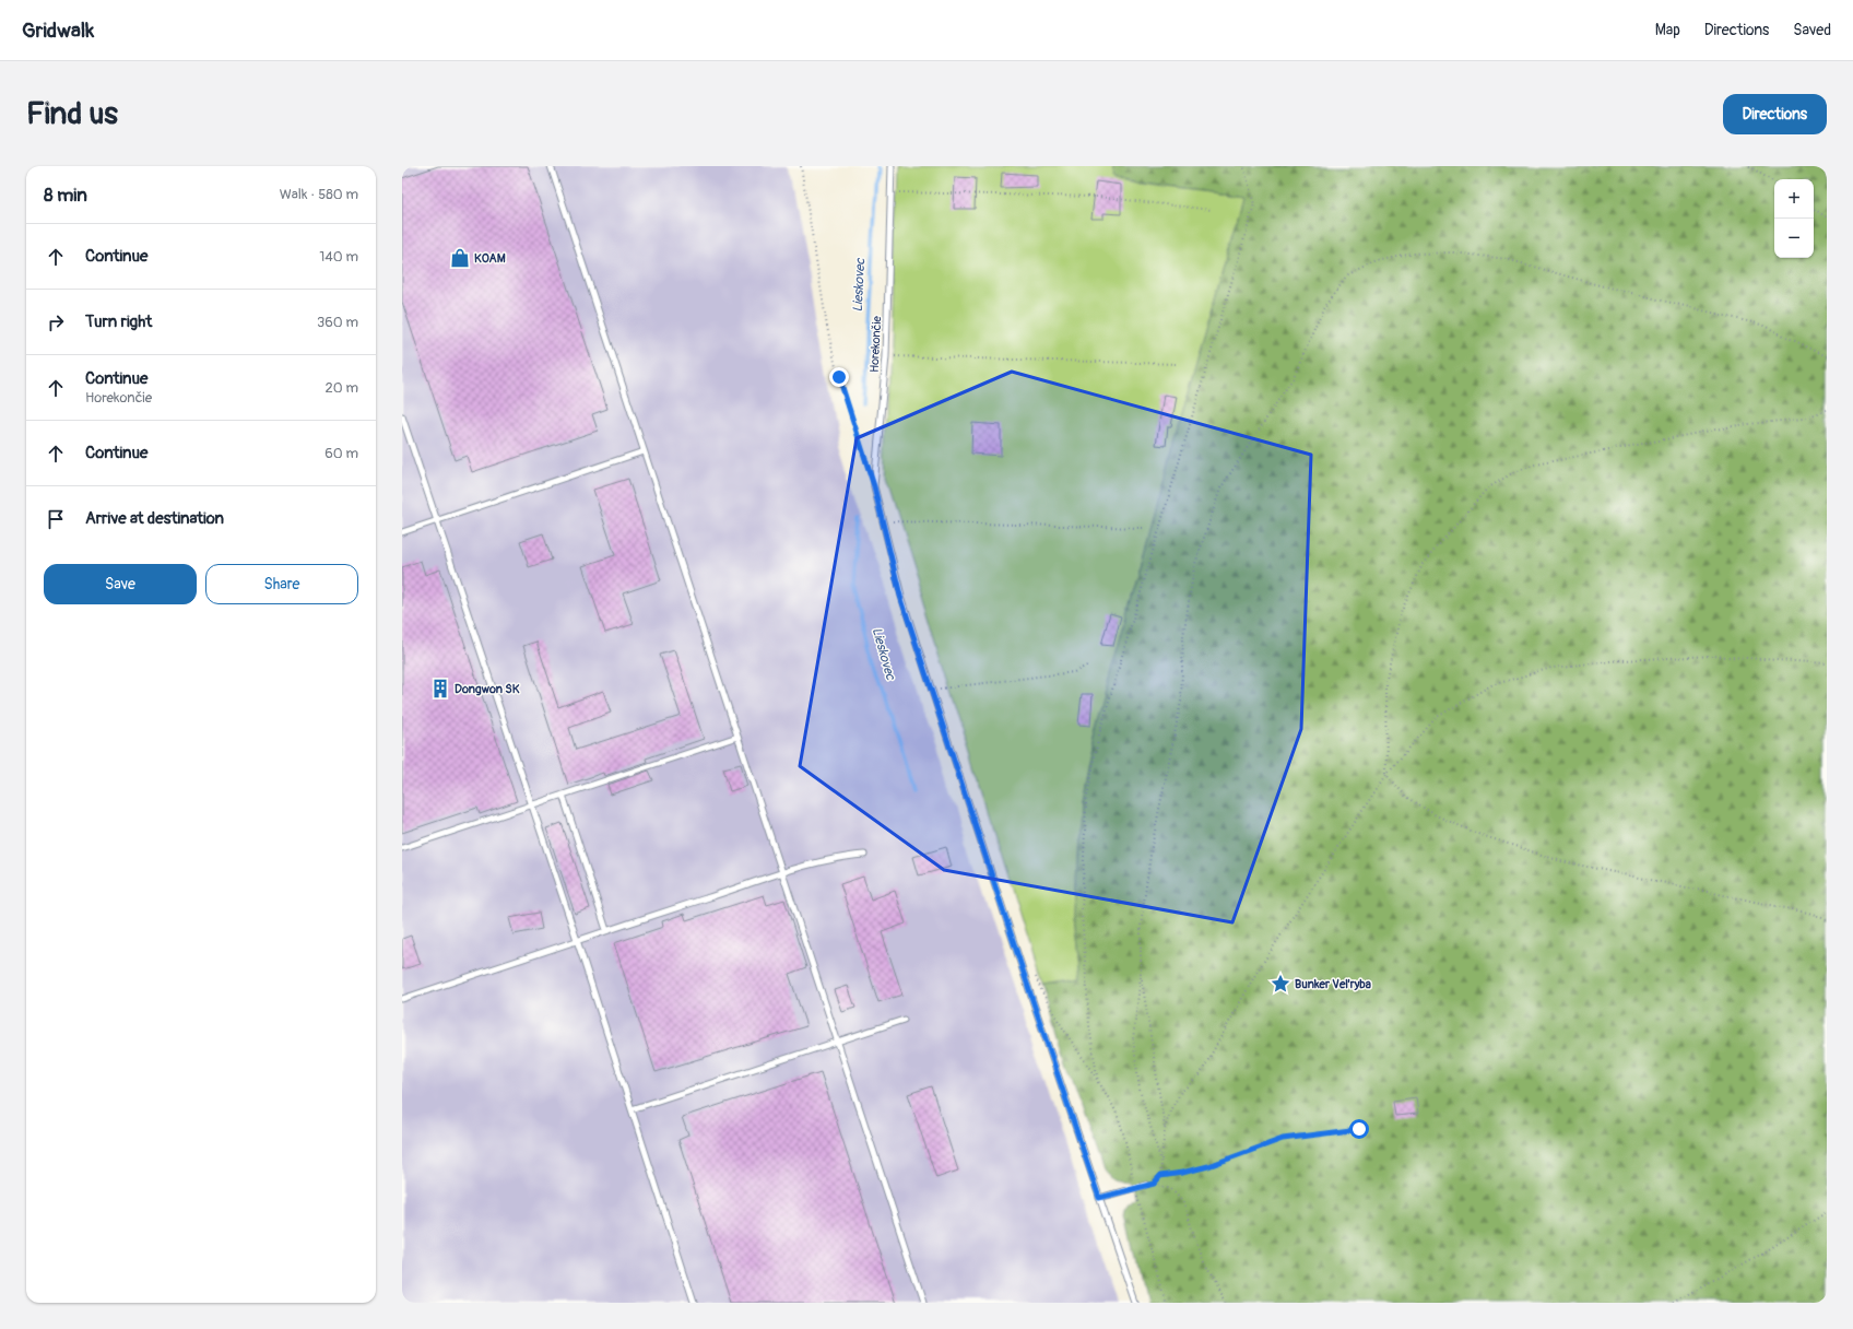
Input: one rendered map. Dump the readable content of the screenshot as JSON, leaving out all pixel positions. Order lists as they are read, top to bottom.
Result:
{
  "streets": {
    "lane": ["Horekončie"]
  },
  "water": ["Lieskovec"],
  "places": {
    "shop": ["KOAM"],
    "building": ["Dongwon SK"],
    "place": ["Bunker Veľryba"]
  },
  "page": {
    "header": "Gridwalk",
    "nav": ["Map", "Directions", "Saved"],
    "buttons": [
      "Directions",
      ["Save", "Share"]
    ],
    "title": "Find us",
    "heading": ["8 min", "Walk · 580 m"],
    "map_buttons": ["+", "−"],
    "list": [
      ["Continue", "140 m"],
      ["Turn right", "360 m"],
      ["Continue", "Horekončie", "20 m"],
      ["Continue", "60 m"],
      "Arrive at destination"
    ]
  }
}
